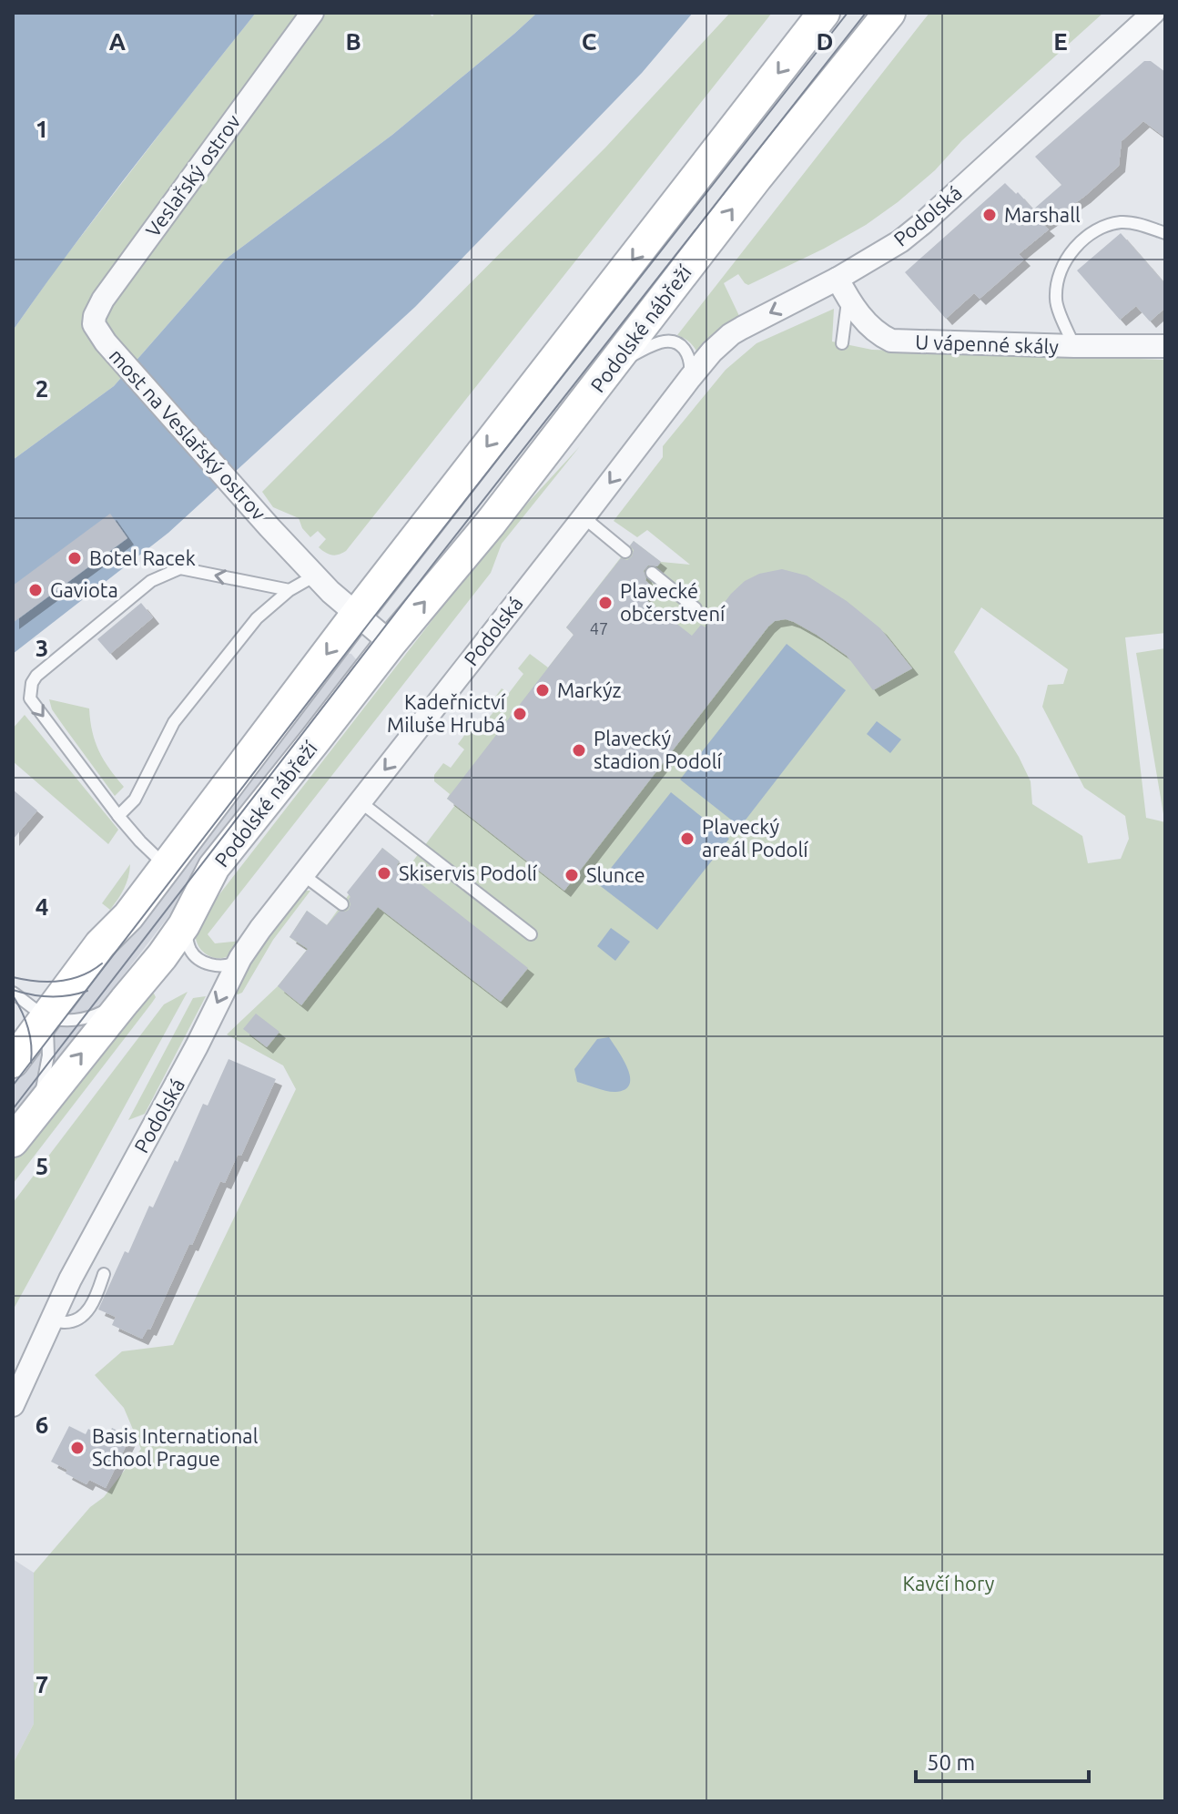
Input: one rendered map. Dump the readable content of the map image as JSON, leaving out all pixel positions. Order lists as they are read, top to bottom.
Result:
{
  "streets": {
    "main road": ["Podolské nábřeží"],
    "street": [
      "Veslařský ostrov",
      "Podolská",
      "U vápenné skály",
      "most na Veslařský ostrov"
    ]
  },
  "crossings": [
    ["Veslařský ostrov", "most na Veslařský ostrov"],
    ["Podolská", "U vápenné skály"],
    ["Podolské nábřeží", "most na Veslařský ostrov"]
  ],
  "one_way": ["Podolská"],
  "parks": ["Kavčí hory"],
  "places": [
    "Marshall",
    "Botel Racek",
    "Gaviota",
    "Plavecké občerstvení",
    "Markýz",
    "Kadeřnictví Miluše Hrubá",
    "Plavecký stadion Podolí",
    "Plavecký areál Podolí",
    "Skiservis Podolí",
    "Slunce",
    "Basis International School Prague"
  ],
  "house_numbers": ["47"],
  "scale_bar": "50 m",
  "grid": {
    "columns": [
      "A",
      "B",
      "C",
      "D",
      "E"
    ],
    "rows": [
      "1",
      "2",
      "3",
      "4",
      "5",
      "6",
      "7"
    ]
  }
}
